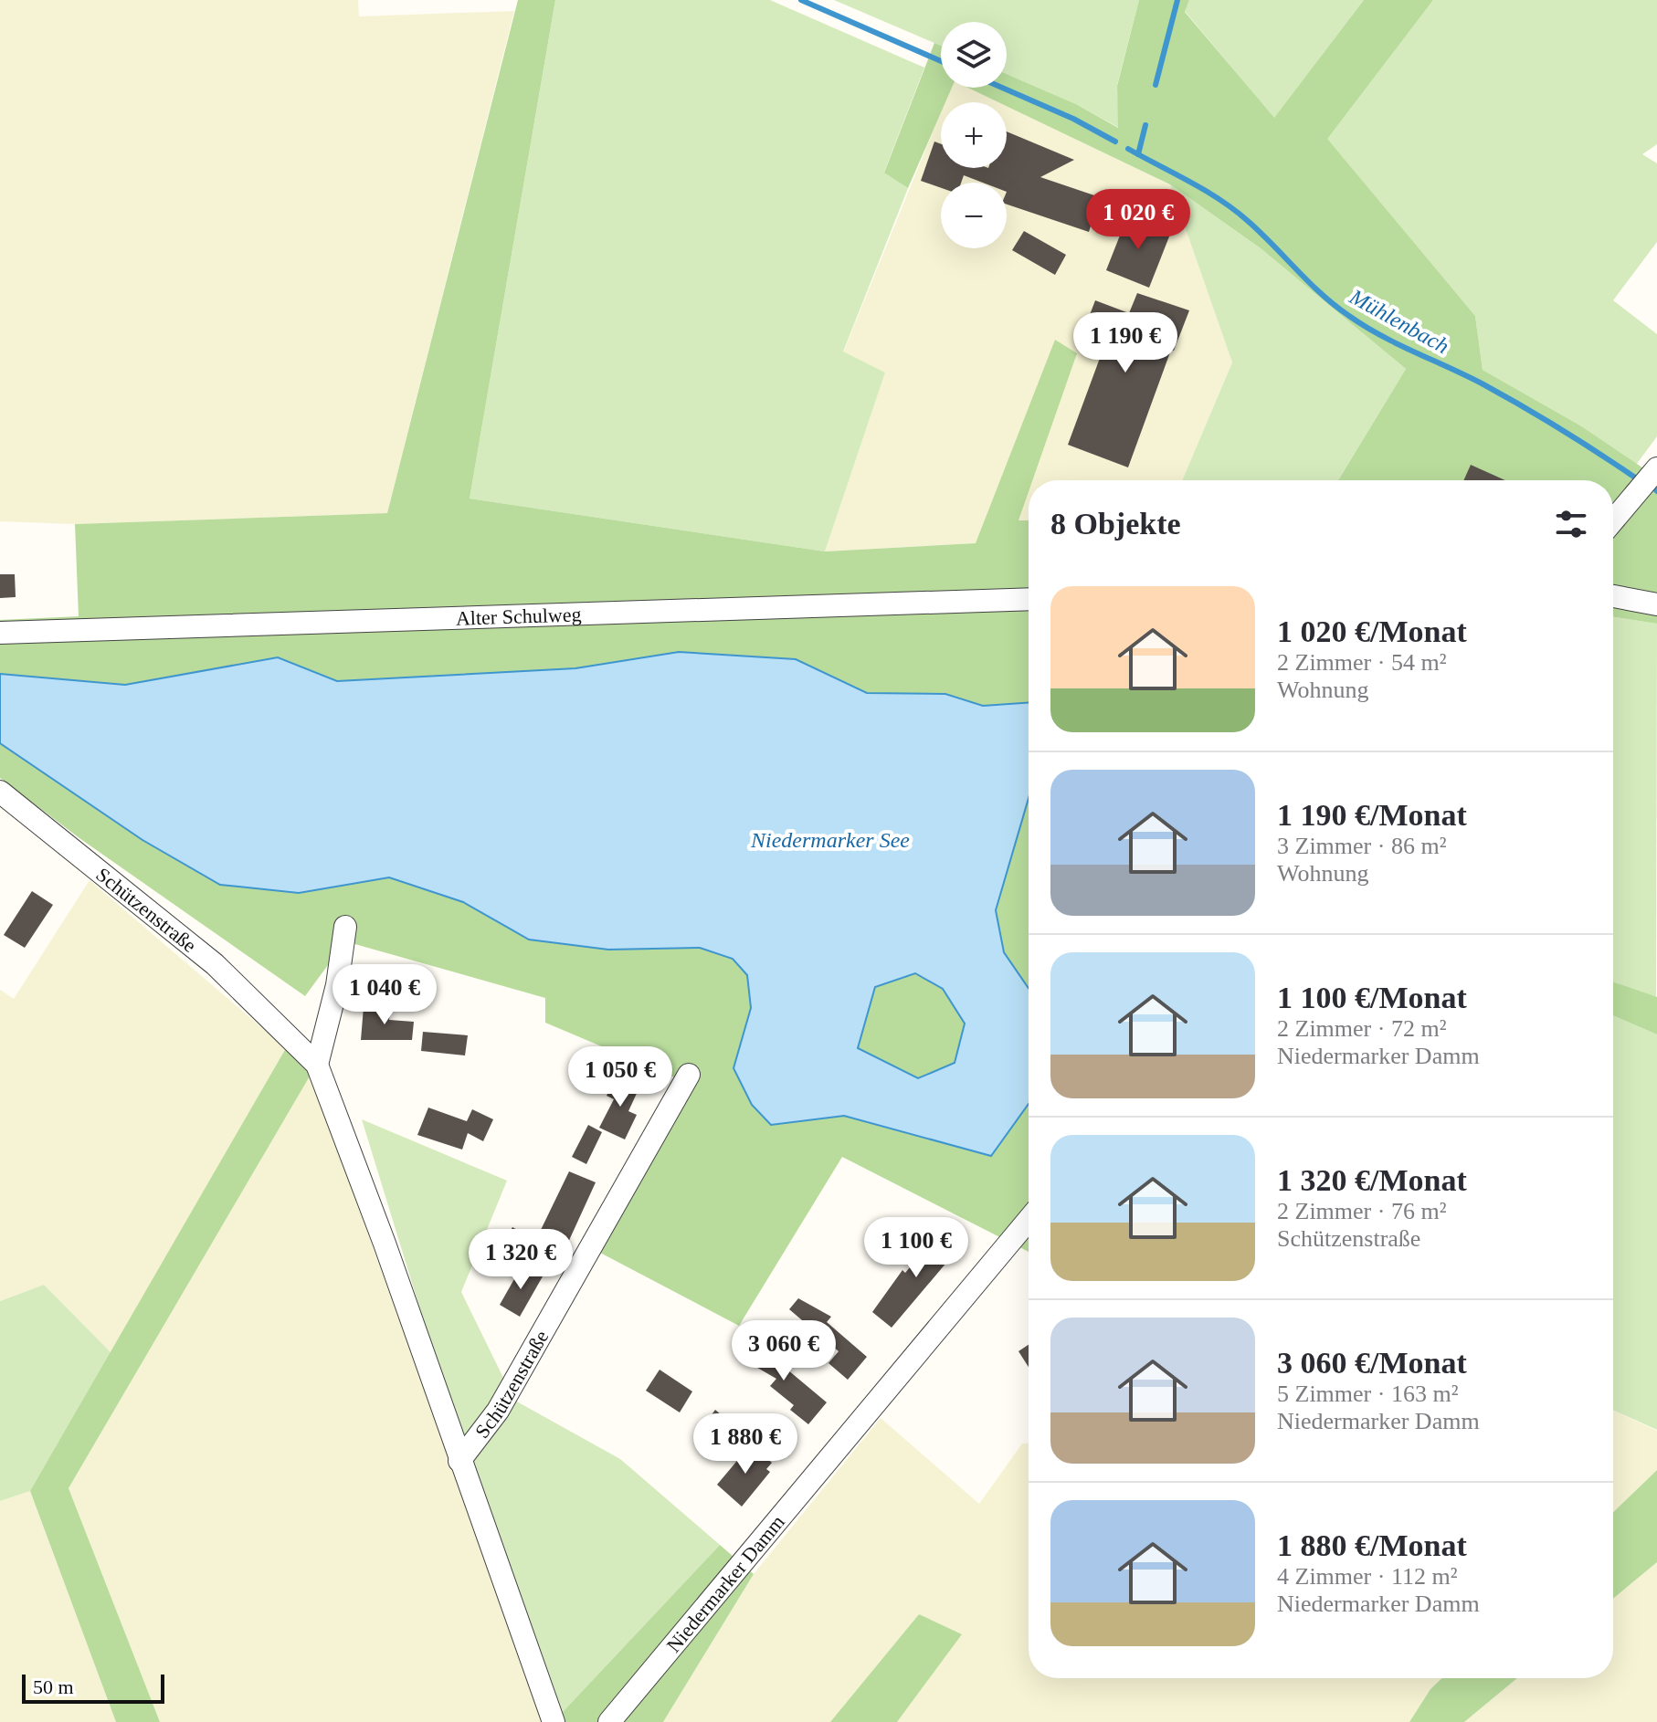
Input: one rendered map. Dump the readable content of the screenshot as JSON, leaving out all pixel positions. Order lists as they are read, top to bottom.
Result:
{
  "streets": {
    "street": ["Alter Schulweg", "Schützenstraße", "Niedermarker Damm"]
  },
  "water": ["Mühlenbach", "Niedermarker See"],
  "scale_bar": "50 m",
  "page": {
    "map_buttons": ["+", "−"],
    "price": [
      "1 020 €",
      "1 190 €",
      "1 040 €",
      "1 050 €",
      "1 100 €",
      "1 320 €",
      "3 060 €",
      "1 880 €"
    ],
    "heading": "8 Objekte",
    "list": [
      {
        "name": "1 020 €/Monat",
        "note": "2 Zimmer · 54 m² · Wohnung"
      },
      {
        "name": "1 190 €/Monat",
        "note": "3 Zimmer · 86 m² · Wohnung"
      },
      {
        "name": "1 100 €/Monat",
        "note": "2 Zimmer · 72 m² · Niedermarker Damm"
      },
      {
        "name": "1 320 €/Monat",
        "note": "2 Zimmer · 76 m² · Schützenstraße"
      },
      {
        "name": "3 060 €/Monat",
        "note": "5 Zimmer · 163 m² · Niedermarker Damm"
      },
      {
        "name": "1 880 €/Monat",
        "note": "4 Zimmer · 112 m² · Niedermarker Damm"
      }
    ],
    "scale": "50 m"
  }
}
